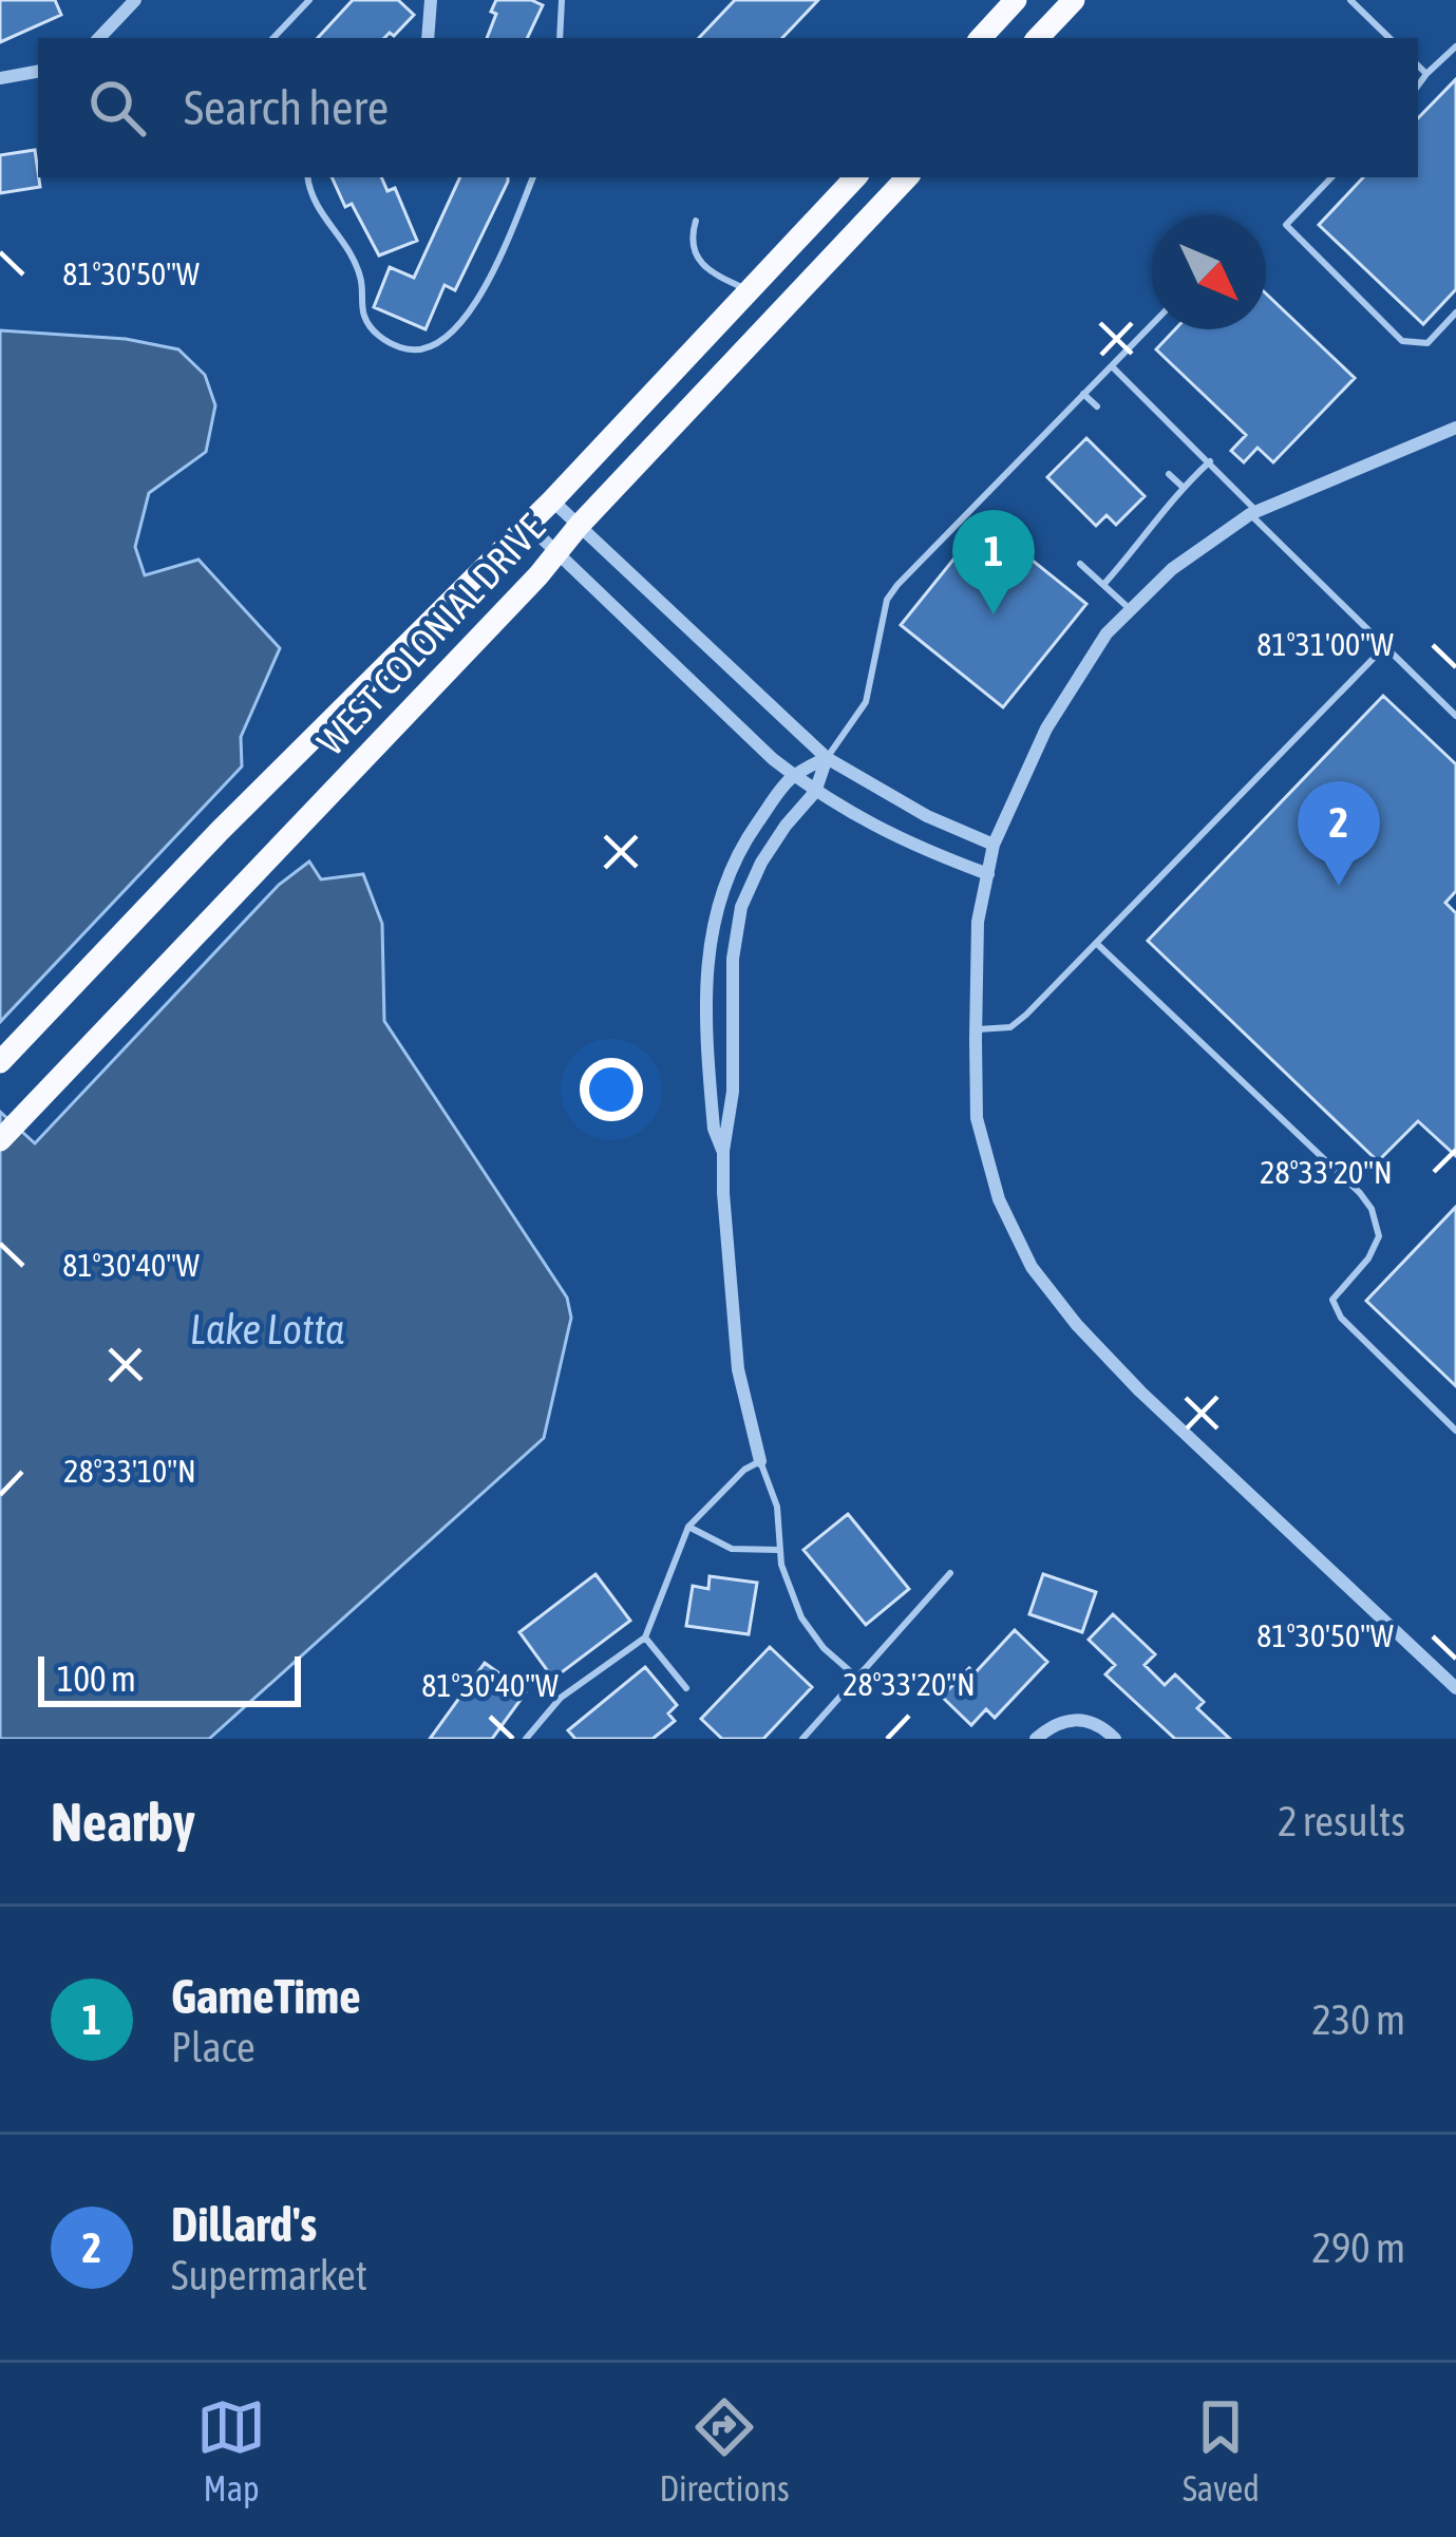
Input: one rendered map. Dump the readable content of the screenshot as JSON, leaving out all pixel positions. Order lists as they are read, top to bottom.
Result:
{
  "streets": {
    "highway": ["WEST COLONIAL DRIVE"]
  },
  "water": ["Lake Lotta"],
  "scale_bar": "100 m",
  "north": "bottom right",
  "page": {
    "search": "Search here",
    "pins": ["1", "2"],
    "scale": "100 m",
    "heading": ["Nearby", "2 results"],
    "list": [
      {
        "mark": "1",
        "name": "GameTime",
        "note": "Place",
        "value": "230 m"
      },
      {
        "mark": "2",
        "name": "Dillard's",
        "note": "Supermarket",
        "value": "290 m"
      }
    ],
    "nav": ["Map", "Directions", "Saved"]
  },
  "coordinates": [
    "81°30'50\"W",
    "81°31'00\"W",
    "28°33'20\"N",
    "81°30'40\"W",
    "28°33'10\"N"
  ]
}
